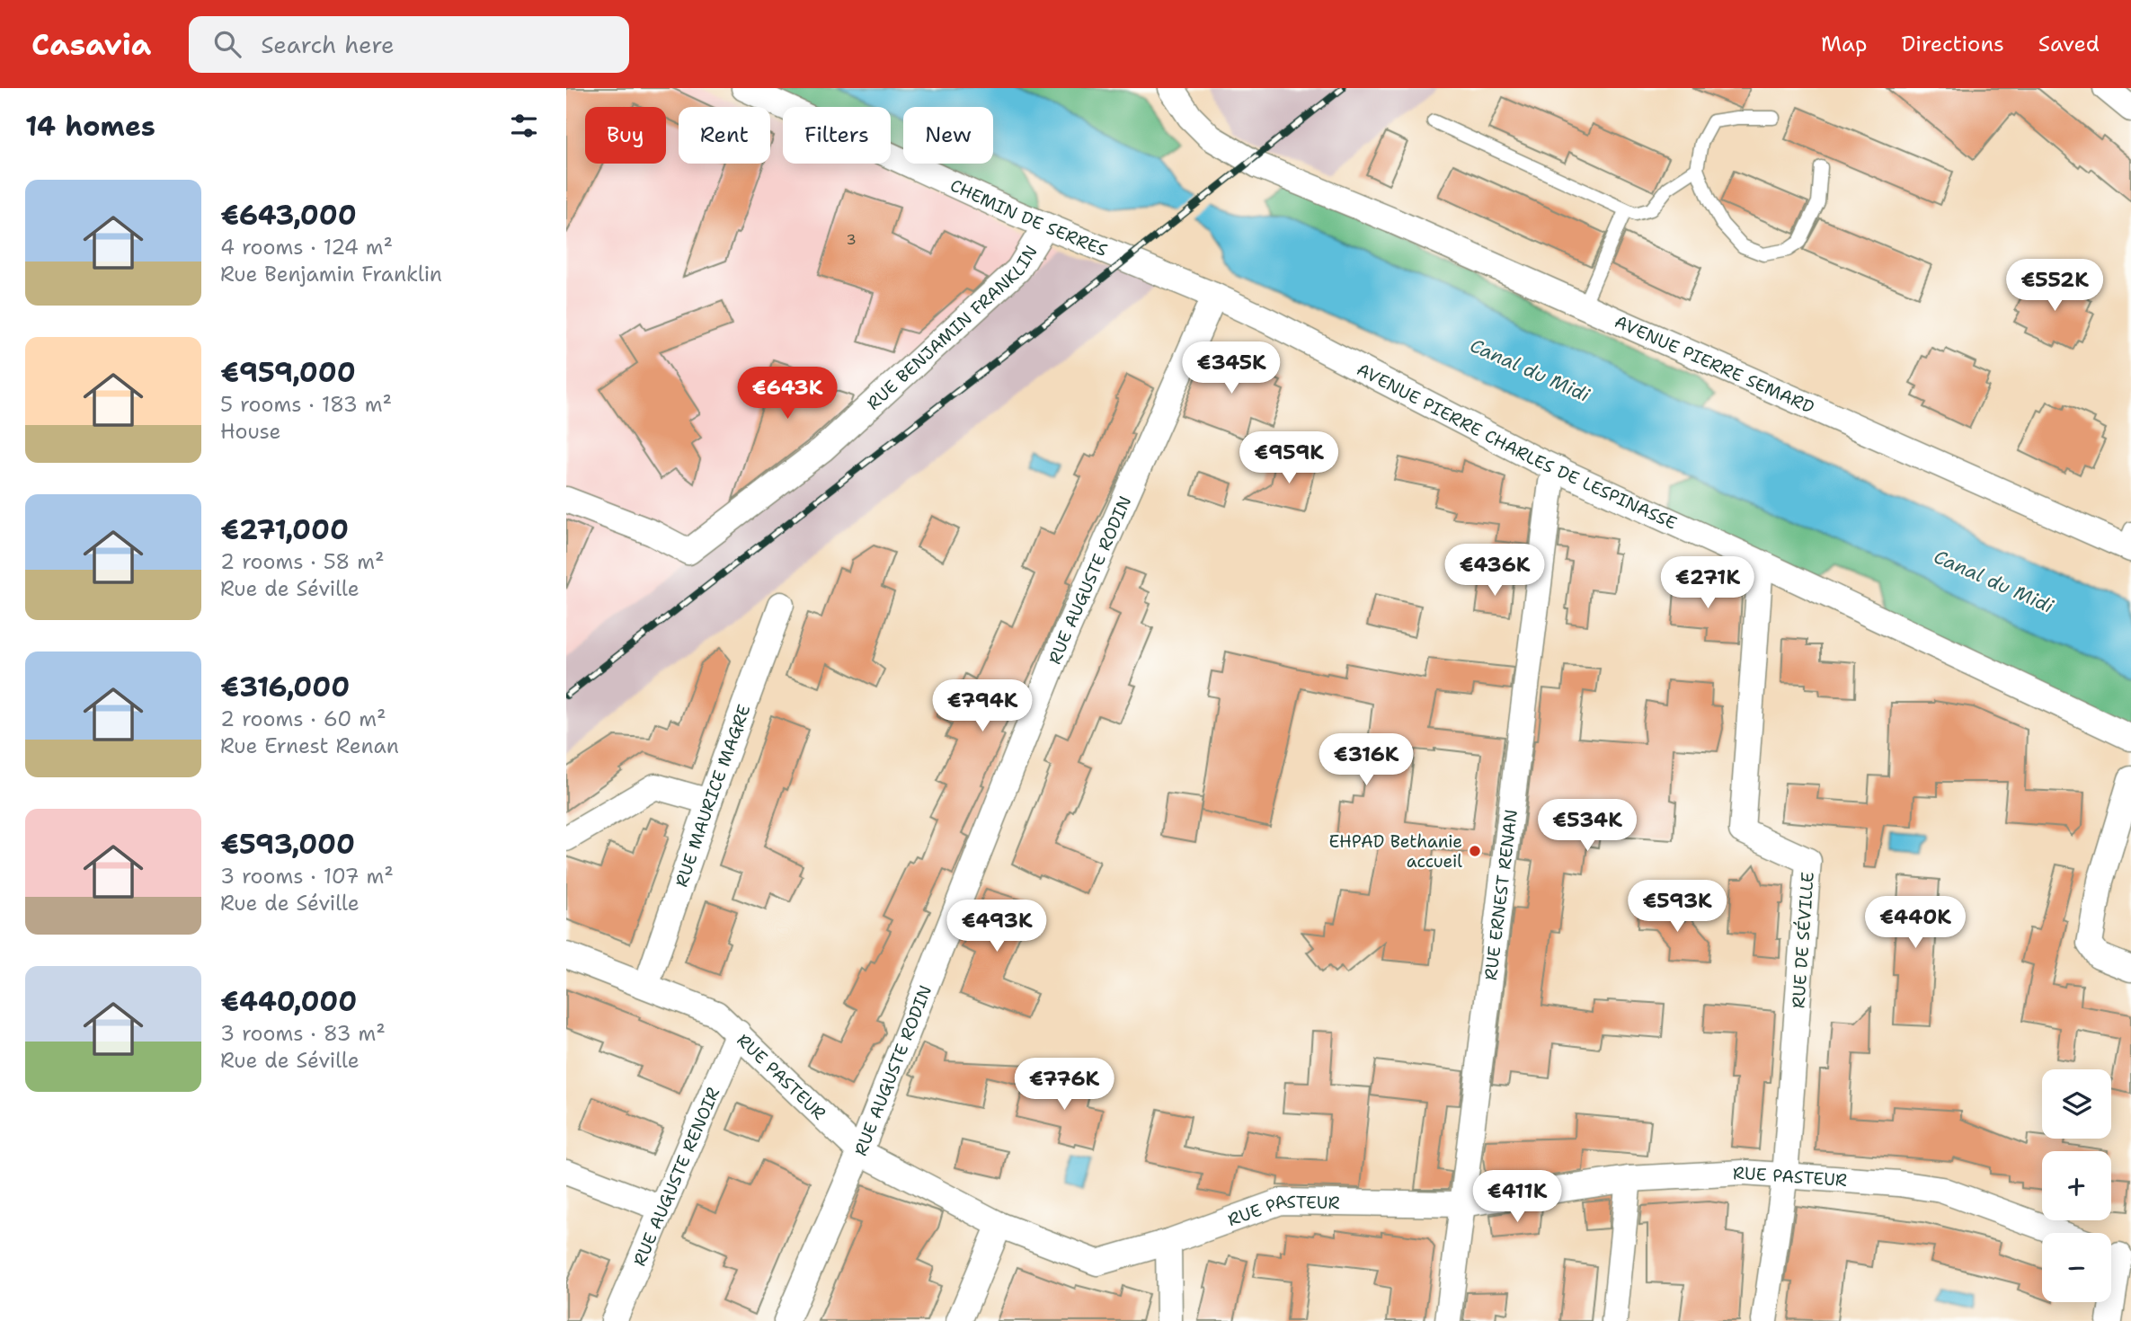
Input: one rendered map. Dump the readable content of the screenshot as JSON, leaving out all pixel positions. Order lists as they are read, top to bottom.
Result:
{
  "streets": {
    "street": [
      "CHEMIN DE SERRES",
      "RUE BENJAMIN FRANKLIN",
      "AVENUE PIERRE SEMARD",
      "AVENUE PIERRE CHARLES DE LESPINASSE",
      "RUE AUGUSTE RODIN",
      "RUE MAURICE MAGRE",
      "RUE ERNEST RENAN",
      "RUE DE SÉVILLE",
      "RUE PASTEUR",
      "RUE AUGUSTE RENOIR"
    ]
  },
  "crossings": [
    ["CHEMIN DE SERRES", "RUE BENJAMIN FRANKLIN"],
    ["CHEMIN DE SERRES", "AVENUE PIERRE CHARLES DE LESPINASSE"],
    ["AVENUE PIERRE CHARLES DE LESPINASSE", "RUE AUGUSTE RODIN"],
    ["AVENUE PIERRE CHARLES DE LESPINASSE", "RUE ERNEST RENAN"],
    ["AVENUE PIERRE CHARLES DE LESPINASSE", "RUE DE SÉVILLE"],
    ["RUE AUGUSTE RODIN", "RUE PASTEUR"],
    ["RUE MAURICE MAGRE", "RUE PASTEUR"],
    ["RUE ERNEST RENAN", "RUE PASTEUR"],
    ["RUE DE SÉVILLE", "RUE PASTEUR"],
    ["RUE PASTEUR", "RUE AUGUSTE RENOIR"]
  ],
  "water": ["Canal du Midi"],
  "places": ["EHPAD Bethanie accueil"],
  "house_numbers": ["3"],
  "page": {
    "header": "Casavia",
    "search": "Search here",
    "nav": ["Map", "Directions", "Saved"],
    "heading": "14 homes",
    "chip": [
      "Buy",
      "Rent",
      "Filters",
      "New"
    ],
    "list": [
      {
        "name": "€643,000",
        "note": "4 rooms · 124 m² · Rue Benjamin Franklin"
      },
      {
        "name": "€959,000",
        "note": "5 rooms · 183 m² · House"
      },
      {
        "name": "€271,000",
        "note": "2 rooms · 58 m² · Rue de Séville"
      },
      {
        "name": "€316,000",
        "note": "2 rooms · 60 m² · Rue Ernest Renan"
      },
      {
        "name": "€593,000",
        "note": "3 rooms · 107 m² · Rue de Séville"
      },
      {
        "name": "€440,000",
        "note": "3 rooms · 83 m² · Rue de Séville"
      }
    ],
    "price": [
      "€552K",
      "€345K",
      "€643K",
      "€959K",
      "€436K",
      "€271K",
      "€794K",
      "€316K",
      "€534K",
      "€593K",
      "€440K",
      "€493K",
      "€776K",
      "€411K"
    ],
    "map_buttons": ["+", "−"]
  }
}
